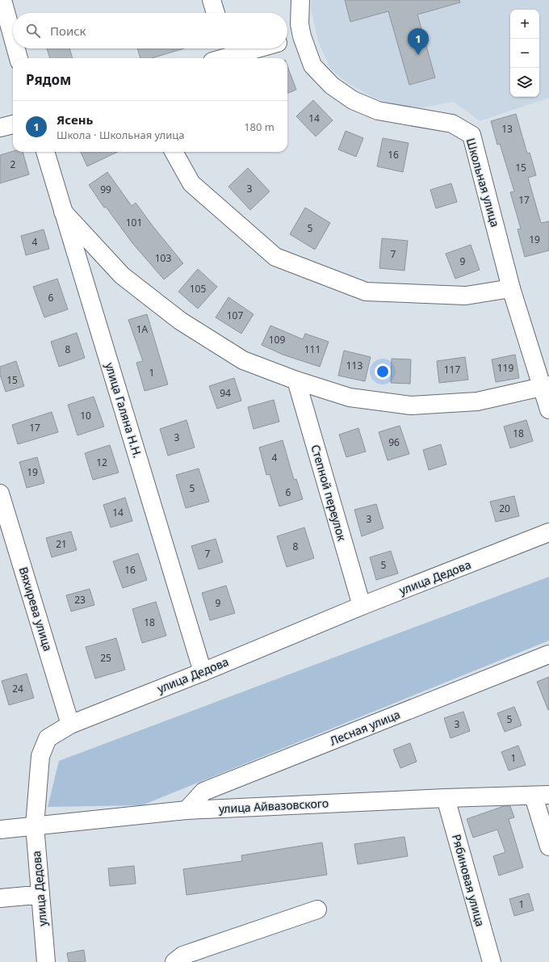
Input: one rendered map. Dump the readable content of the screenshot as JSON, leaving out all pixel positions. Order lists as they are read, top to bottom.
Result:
{
  "streets": {
    "street": [
      "Школьная улица",
      "улица Галяна Н.Н.",
      "Степной переулок",
      "улица Дедова",
      "Вяхирева улица",
      "Лесная улица",
      "улица Айвазовского",
      "Рябиновая улица"
    ]
  },
  "crossings": [
    ["улица Галяна Н.Н.", "улица Дедова"],
    ["Степной переулок", "улица Дедова"],
    ["улица Дедова", "Вяхирева улица"],
    ["улица Дедова", "улица Айвазовского"],
    ["Лесная улица", "улица Айвазовского"],
    ["улица Айвазовского", "Рябиновая улица"]
  ],
  "house_numbers": [
    "14",
    "13",
    "16",
    "2",
    "15",
    "3",
    "99",
    "17",
    "101",
    "5",
    "19",
    "4",
    "7",
    "103",
    "9",
    "105",
    "6",
    "107",
    "1А",
    "109",
    "8",
    "111",
    "113",
    "119",
    "117",
    "1",
    "15",
    "94",
    "10",
    "17",
    "18",
    "3",
    "96",
    "4",
    "12",
    "19",
    "5",
    "6",
    "20",
    "14",
    "3",
    "21",
    "8",
    "7",
    "5",
    "16",
    "23",
    "9",
    "18",
    "25",
    "24",
    "5",
    "3",
    "1",
    "1"
  ],
  "page": {
    "map_buttons": ["+", "−"],
    "search": "Поиск",
    "pins": "1",
    "heading": "Рядом",
    "list": [
      {
        "mark": "1",
        "name": "Ясень",
        "note": "Школа · Школьная улица",
        "value": "180 m"
      }
    ]
  }
}
